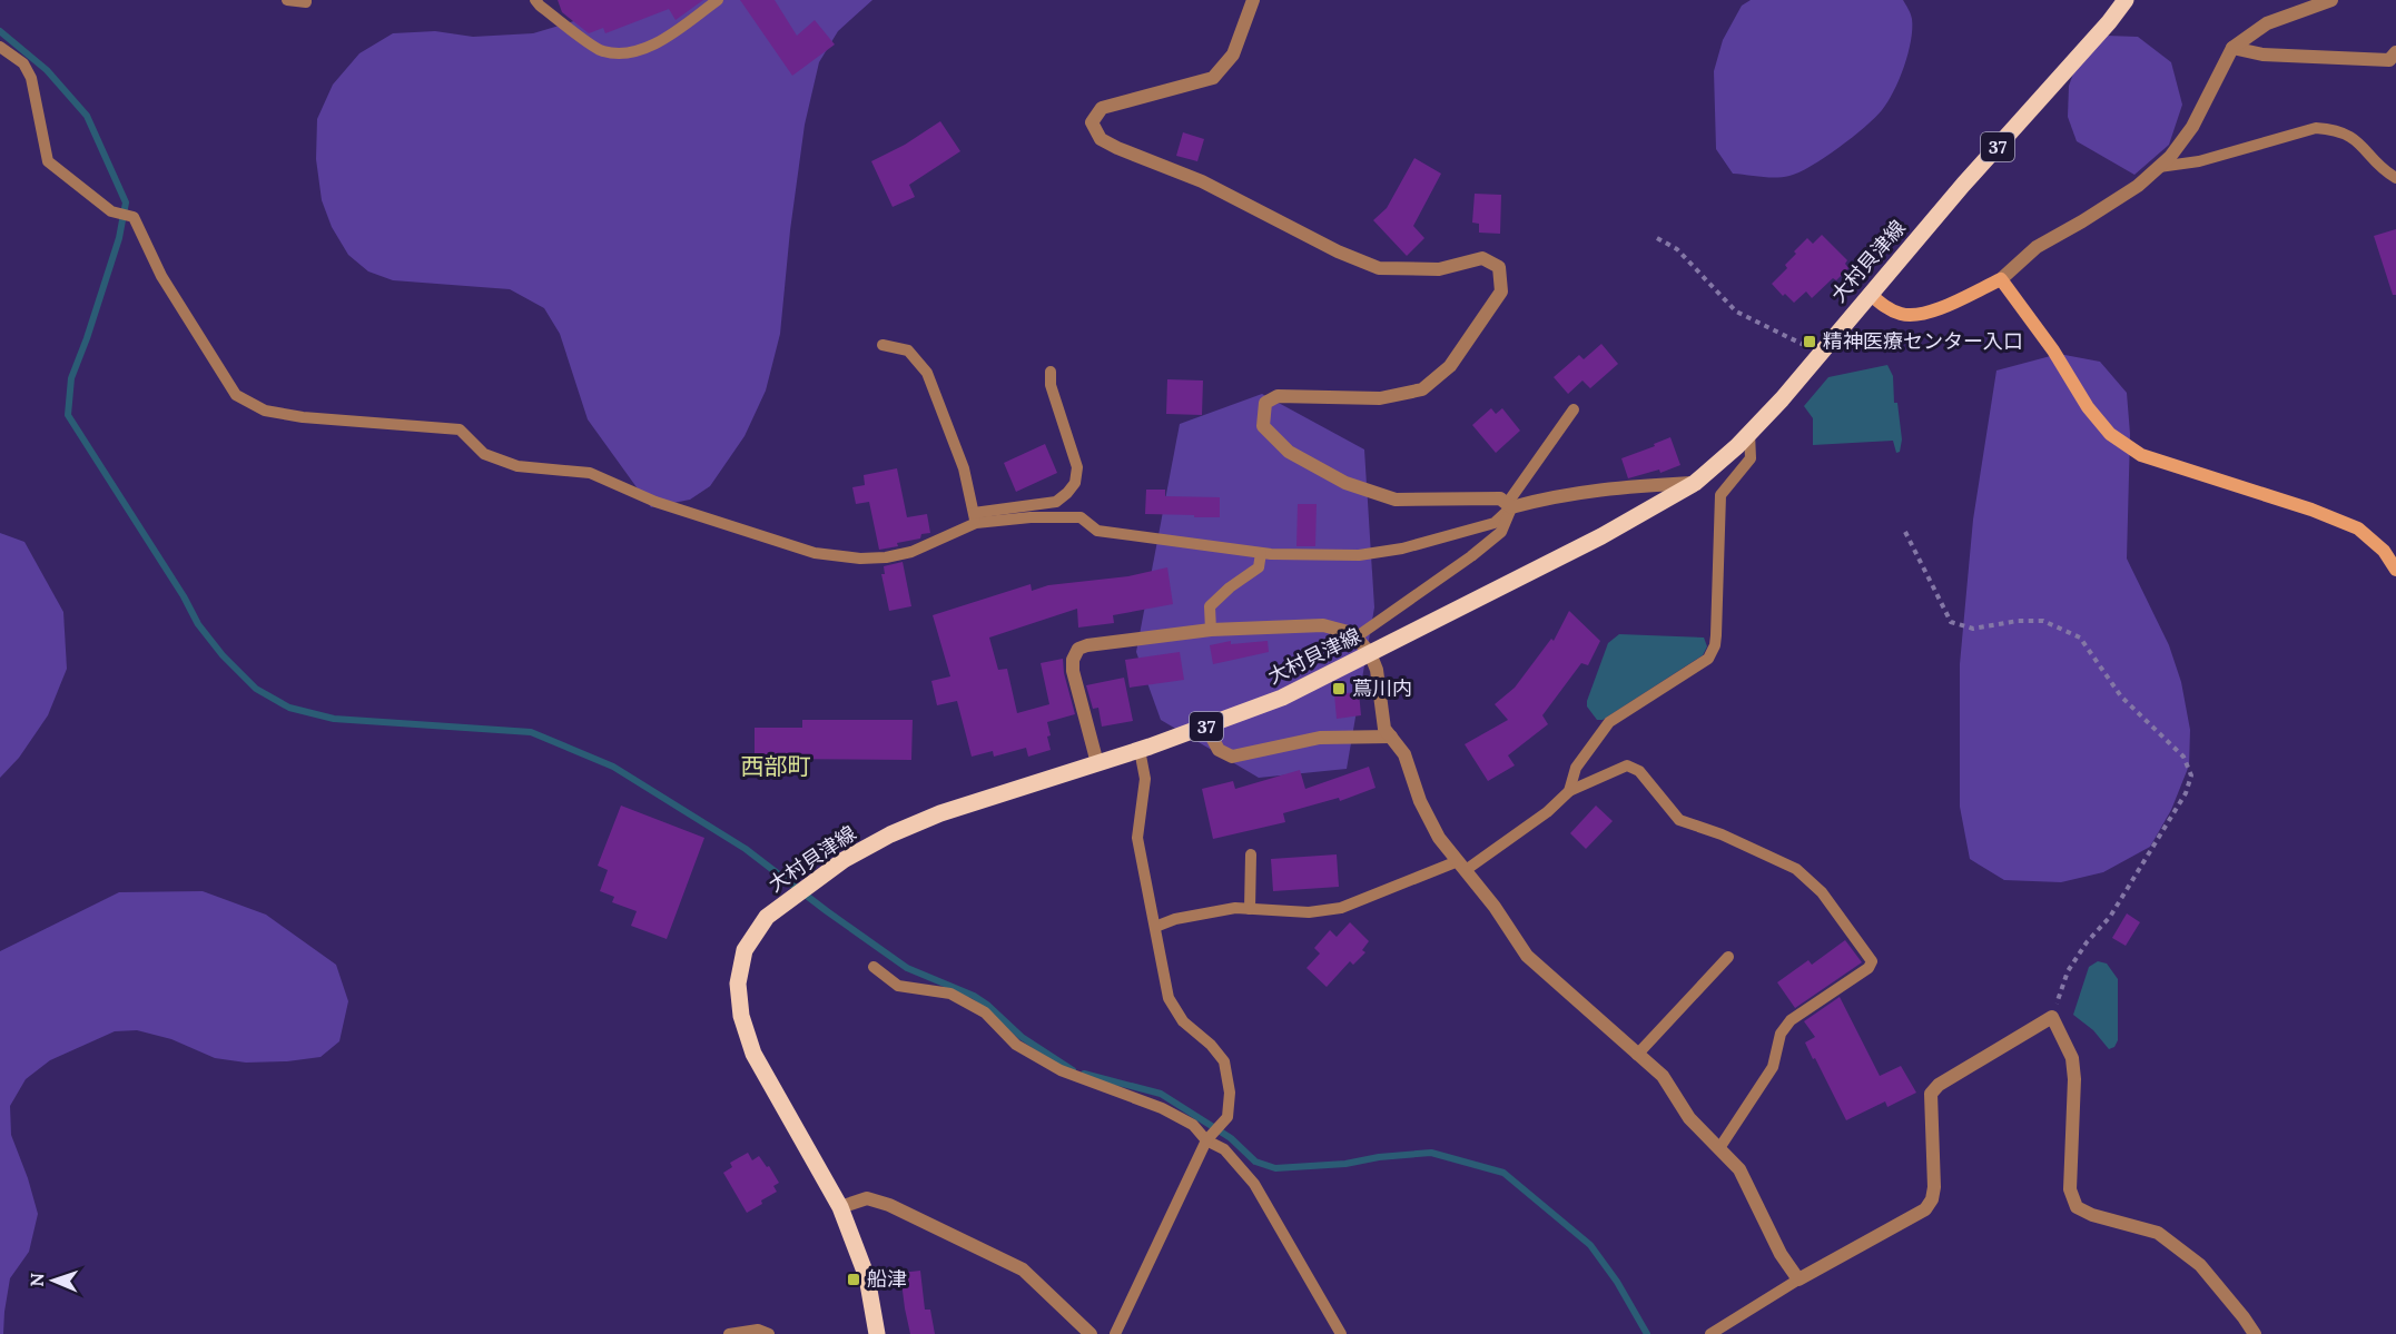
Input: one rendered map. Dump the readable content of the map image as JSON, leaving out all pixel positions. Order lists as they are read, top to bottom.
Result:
{
  "streets": {
    "main road": ["37", "大村貝津線"]
  },
  "districts": ["西部町"],
  "places": {
    "transit": ["精神医療センター入口", "蔦川内", "船津"]
  },
  "north": "left"
}
